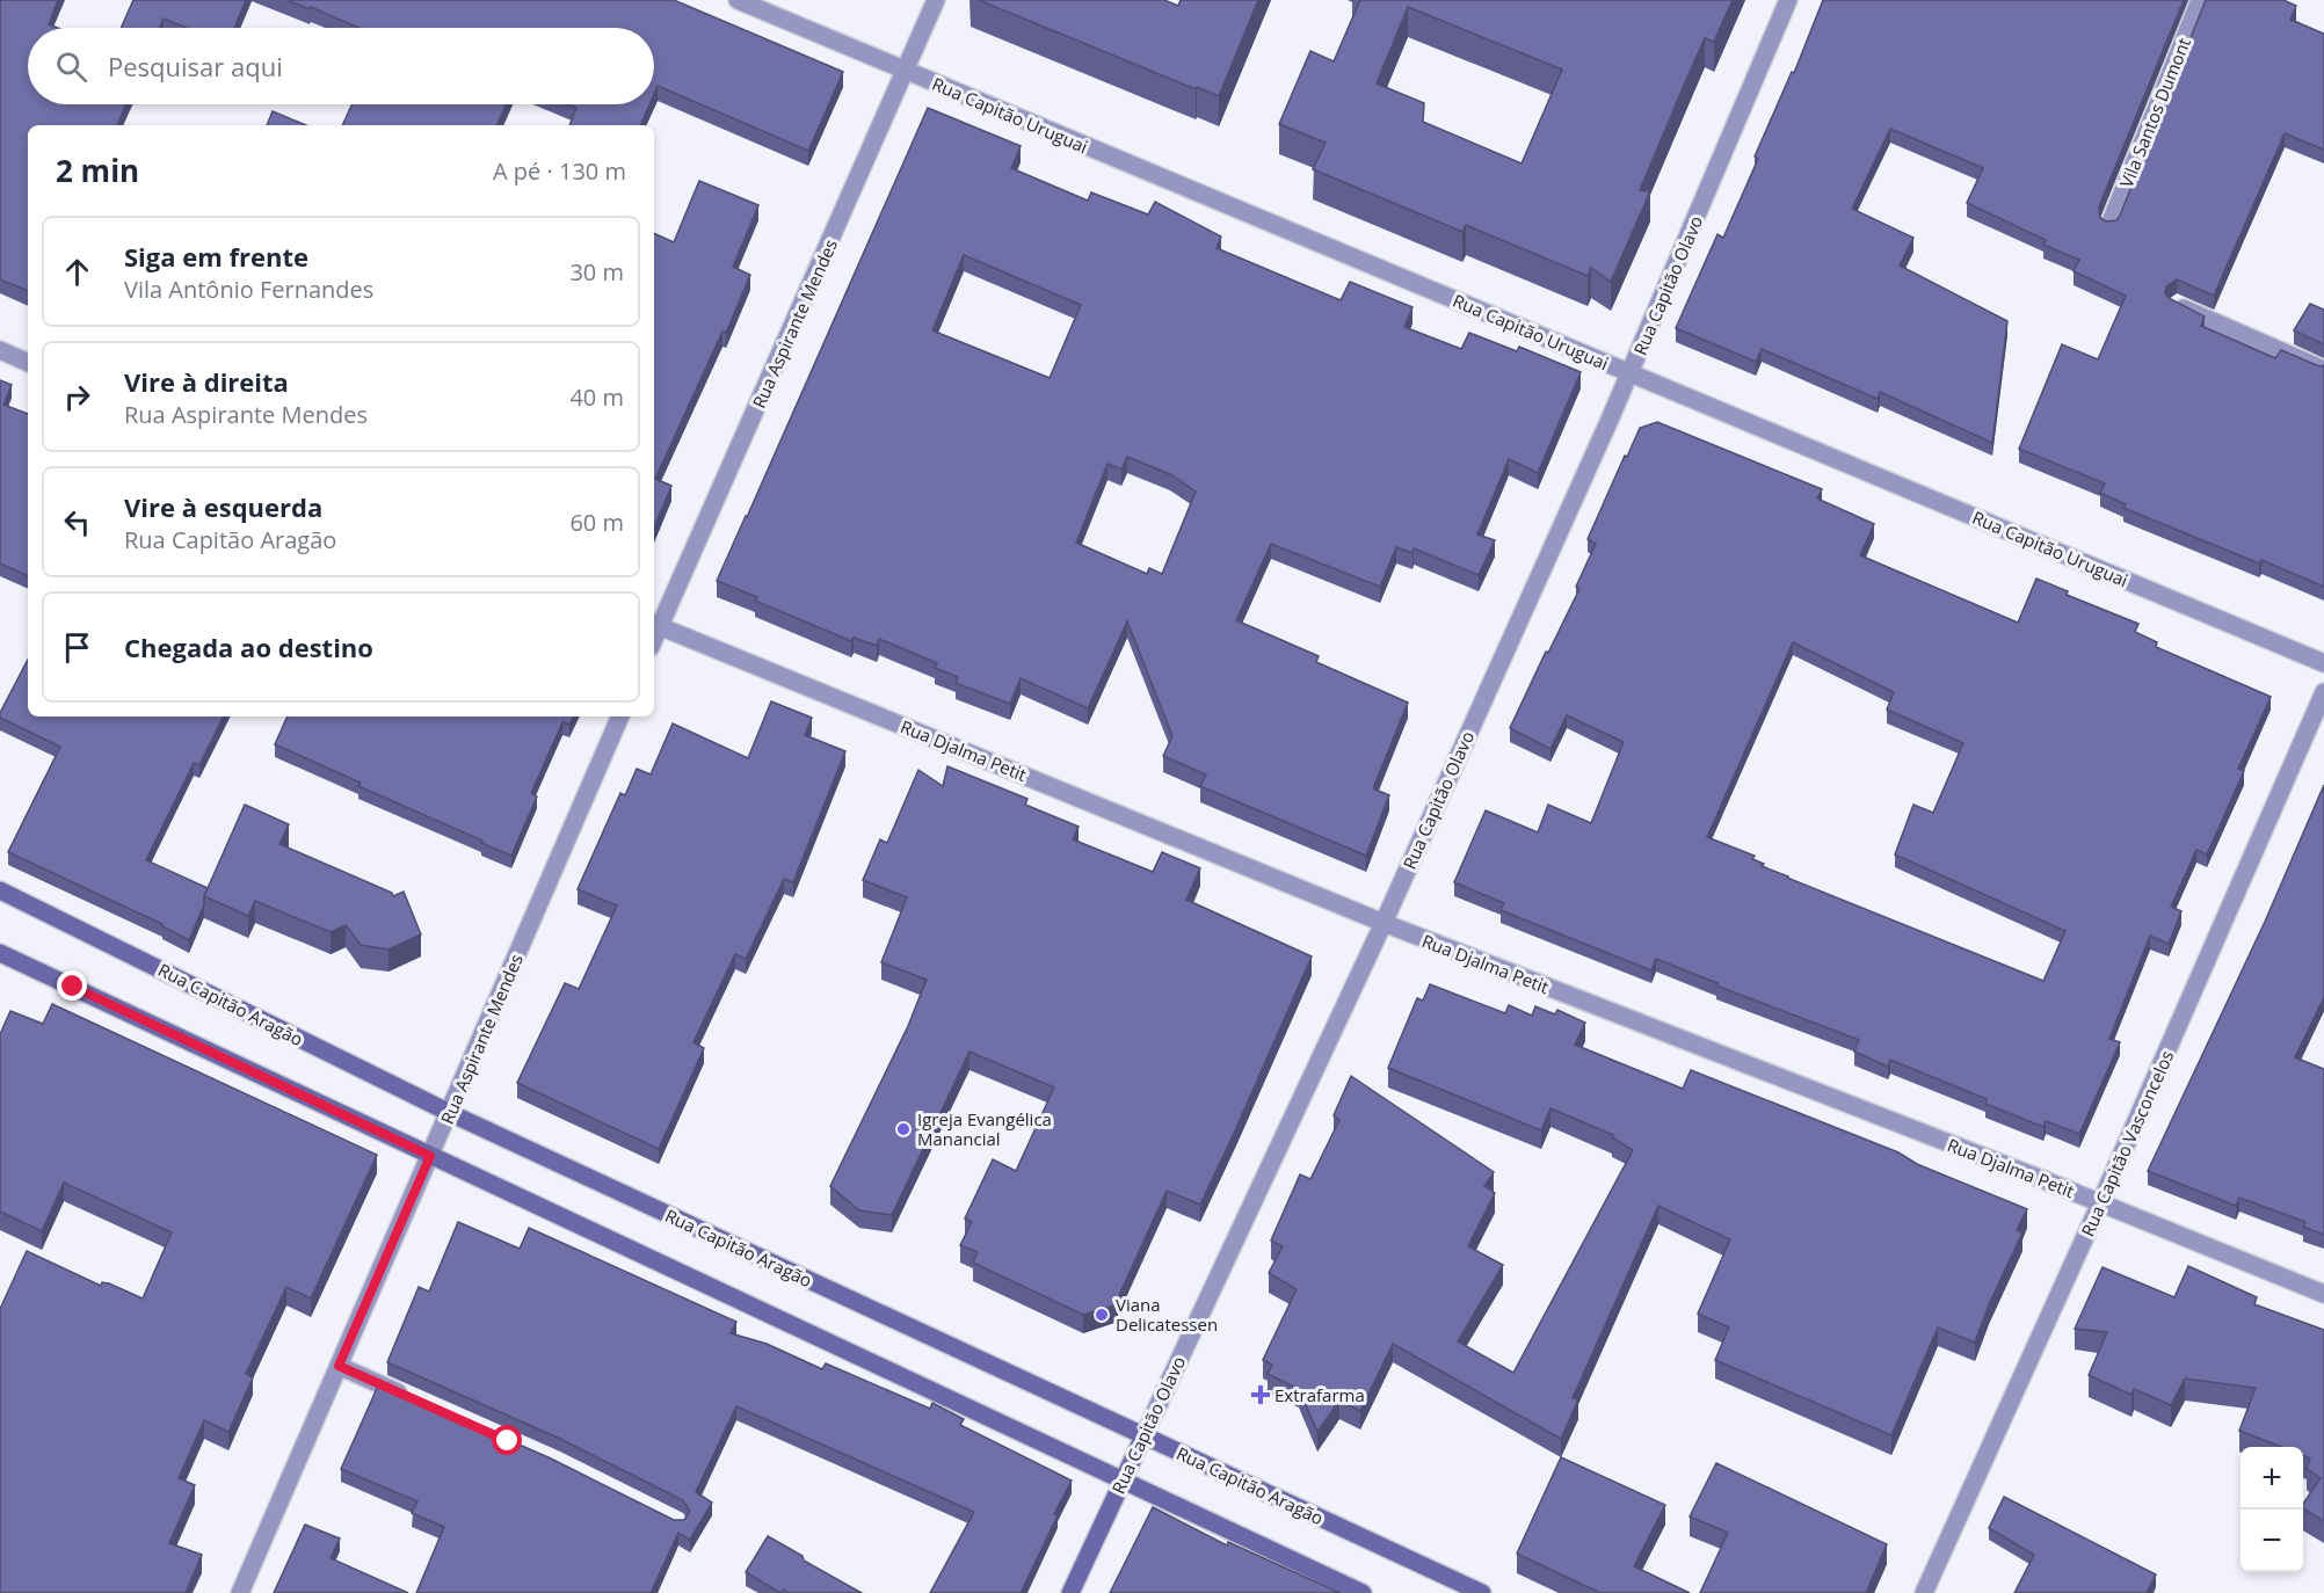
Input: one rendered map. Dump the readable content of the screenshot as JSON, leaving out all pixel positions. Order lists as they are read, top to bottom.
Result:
{
  "streets": {
    "main road": ["Rua Capitão Olavo", "Rua Capitão Aragão"],
    "street": [
      "Vila Santos Dumont",
      "Rua Capitão Uruguai",
      "Rua Aspirante Mendes",
      "Rua Djalma Petit",
      "Rua Capitão Vasconcelos"
    ]
  },
  "crossings": [
    ["Rua Capitão Uruguai", "Rua Capitão Olavo"],
    ["Rua Capitão Uruguai", "Rua Aspirante Mendes"],
    ["Rua Capitão Olavo", "Rua Djalma Petit"],
    ["Rua Capitão Olavo", "Rua Capitão Aragão"],
    ["Rua Aspirante Mendes", "Rua Djalma Petit"],
    ["Rua Aspirante Mendes", "Rua Capitão Aragão"],
    ["Rua Djalma Petit", "Rua Capitão Vasconcelos"]
  ],
  "places": {
    "other": ["Igreja Evangélica Manancial", "Viana Delicatessen"],
    "health": ["Extrafarma"]
  },
  "page": {
    "search": "Pesquisar aqui",
    "heading": ["2 min", "A pé · 130 m"],
    "list": [
      ["Siga em frente", "Vila Antônio Fernandes", "30 m"],
      ["Vire à direita", "Rua Aspirante Mendes", "40 m"],
      ["Vire à esquerda", "Rua Capitão Aragão", "60 m"],
      "Chegada ao destino"
    ],
    "map_buttons": ["+", "−"]
  }
}
